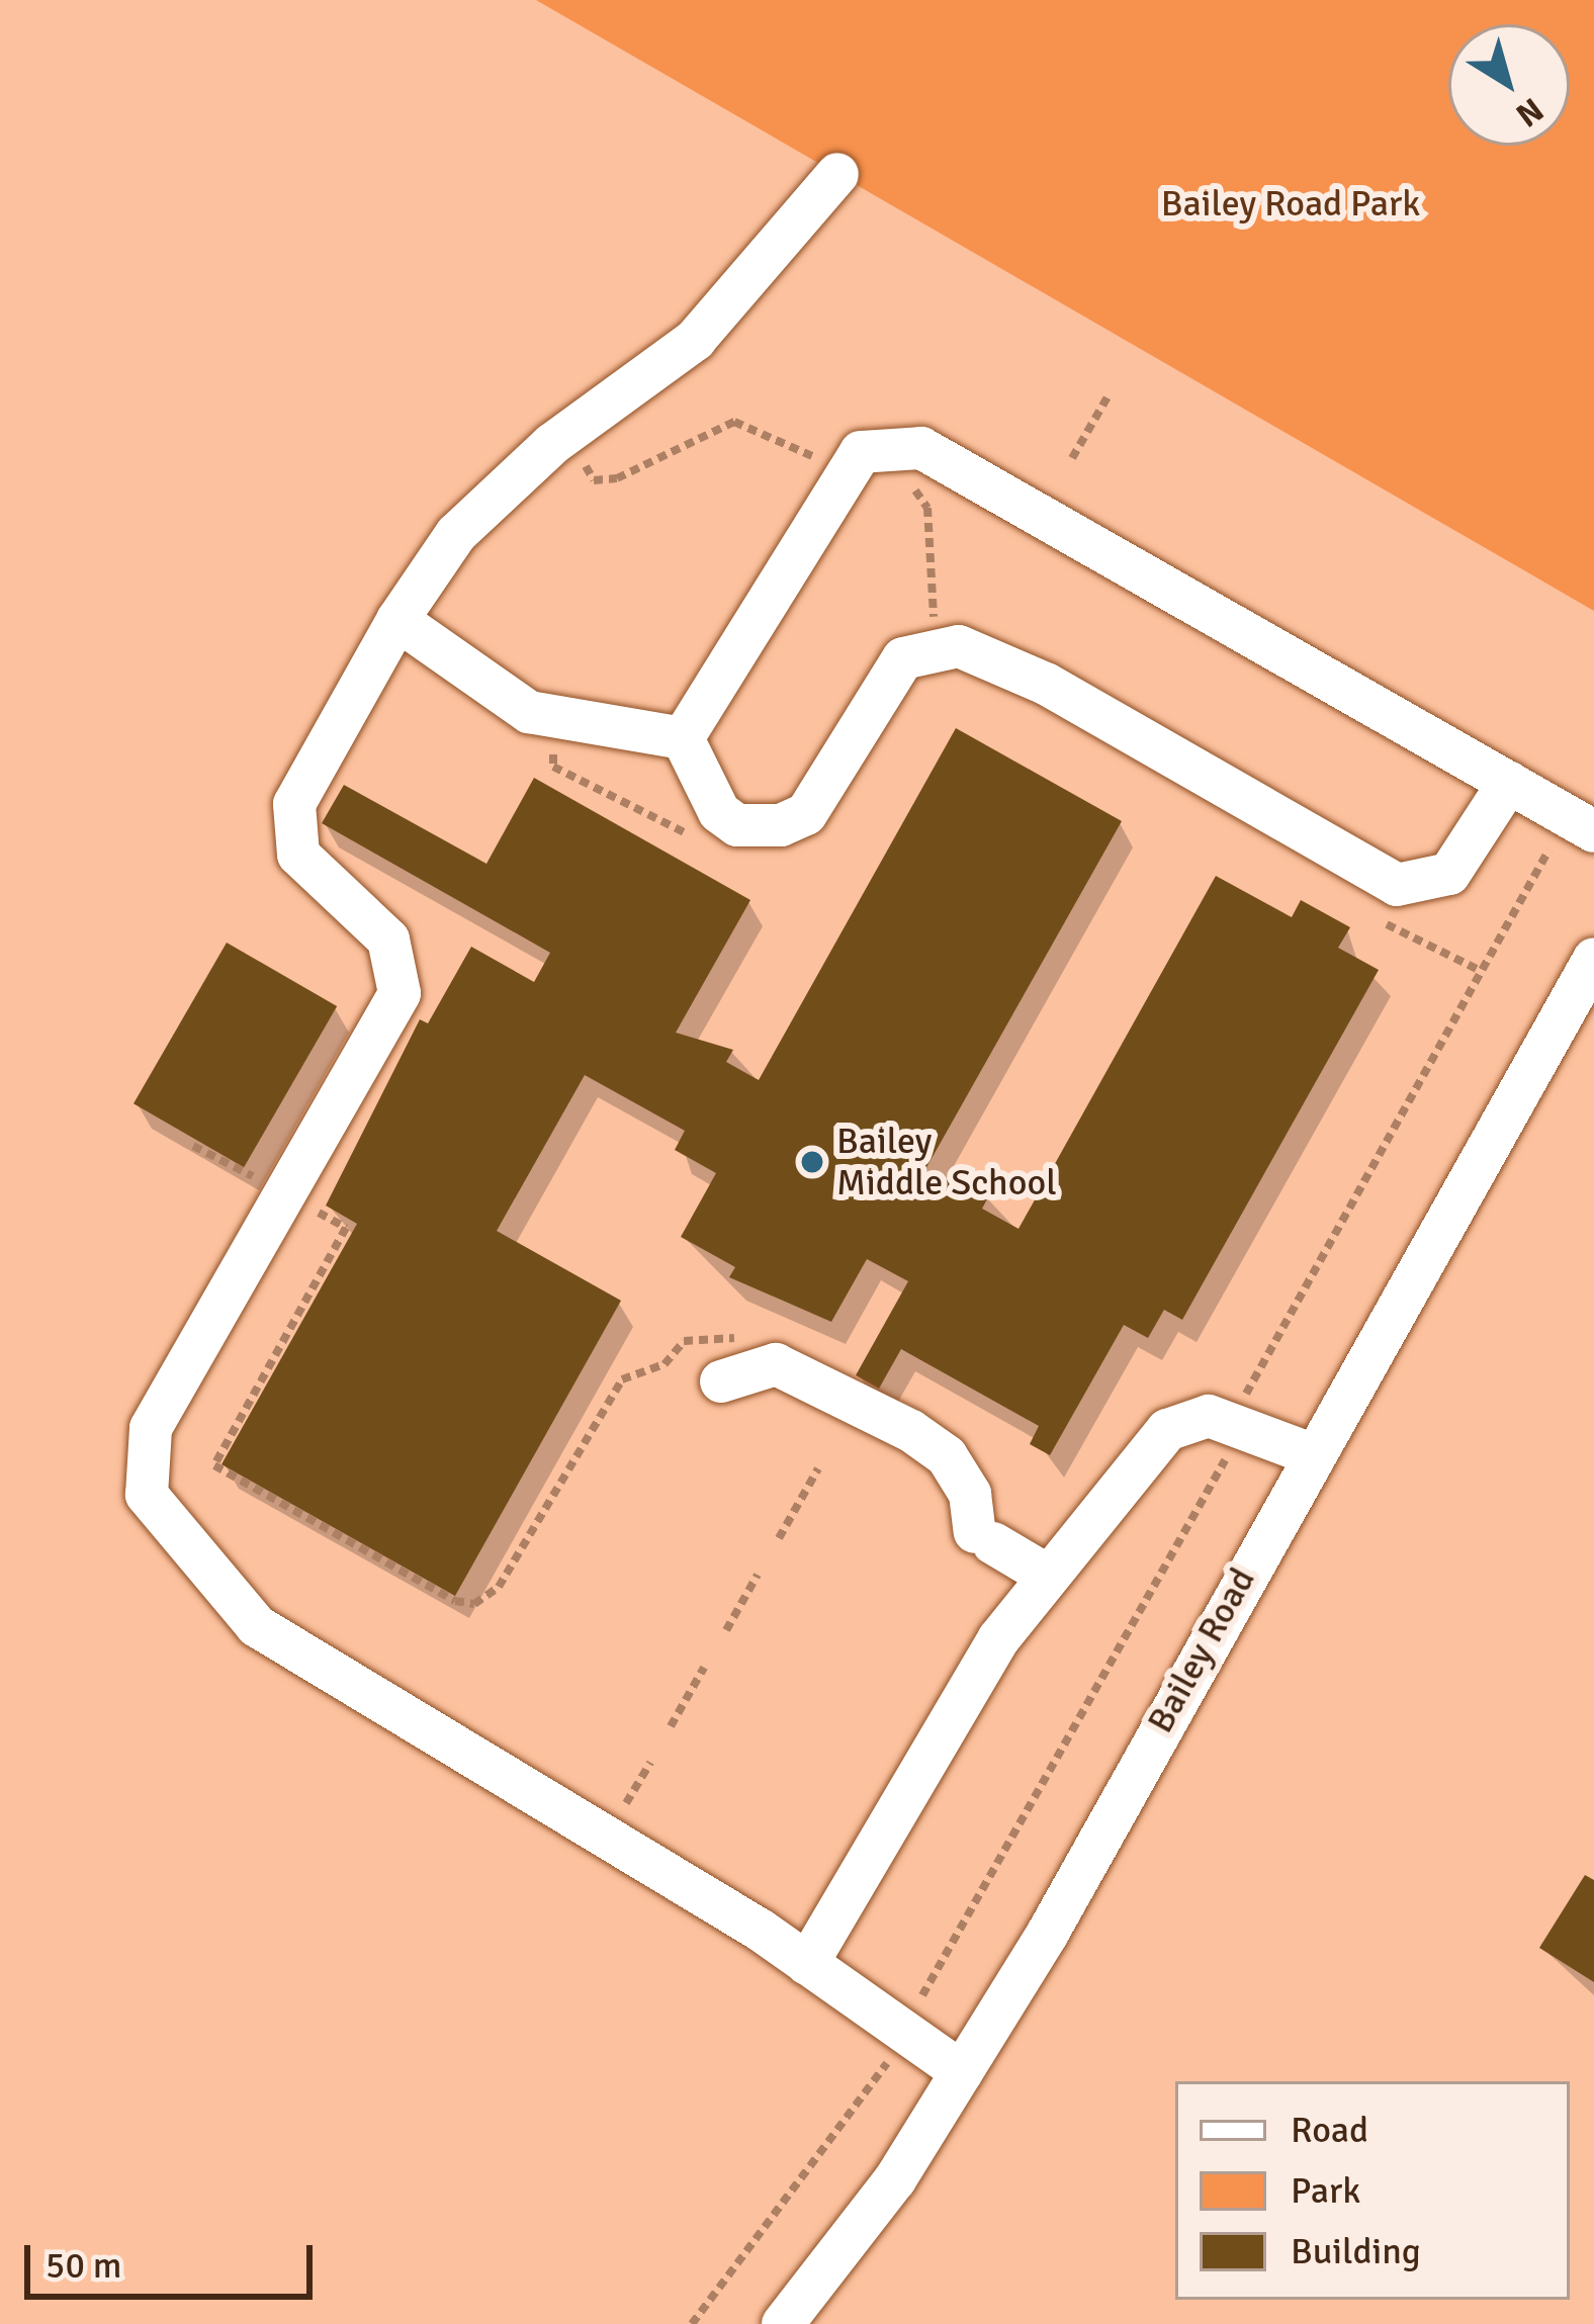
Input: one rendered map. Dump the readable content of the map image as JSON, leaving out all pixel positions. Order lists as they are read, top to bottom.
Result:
{
  "streets": {
    "street": ["Bailey Road"]
  },
  "parks": ["Bailey Road Park"],
  "places": ["Bailey Middle School"],
  "legend": ["Road", "Park", "Building"],
  "scale_bar": "50 m",
  "north": "bottom right"
}
